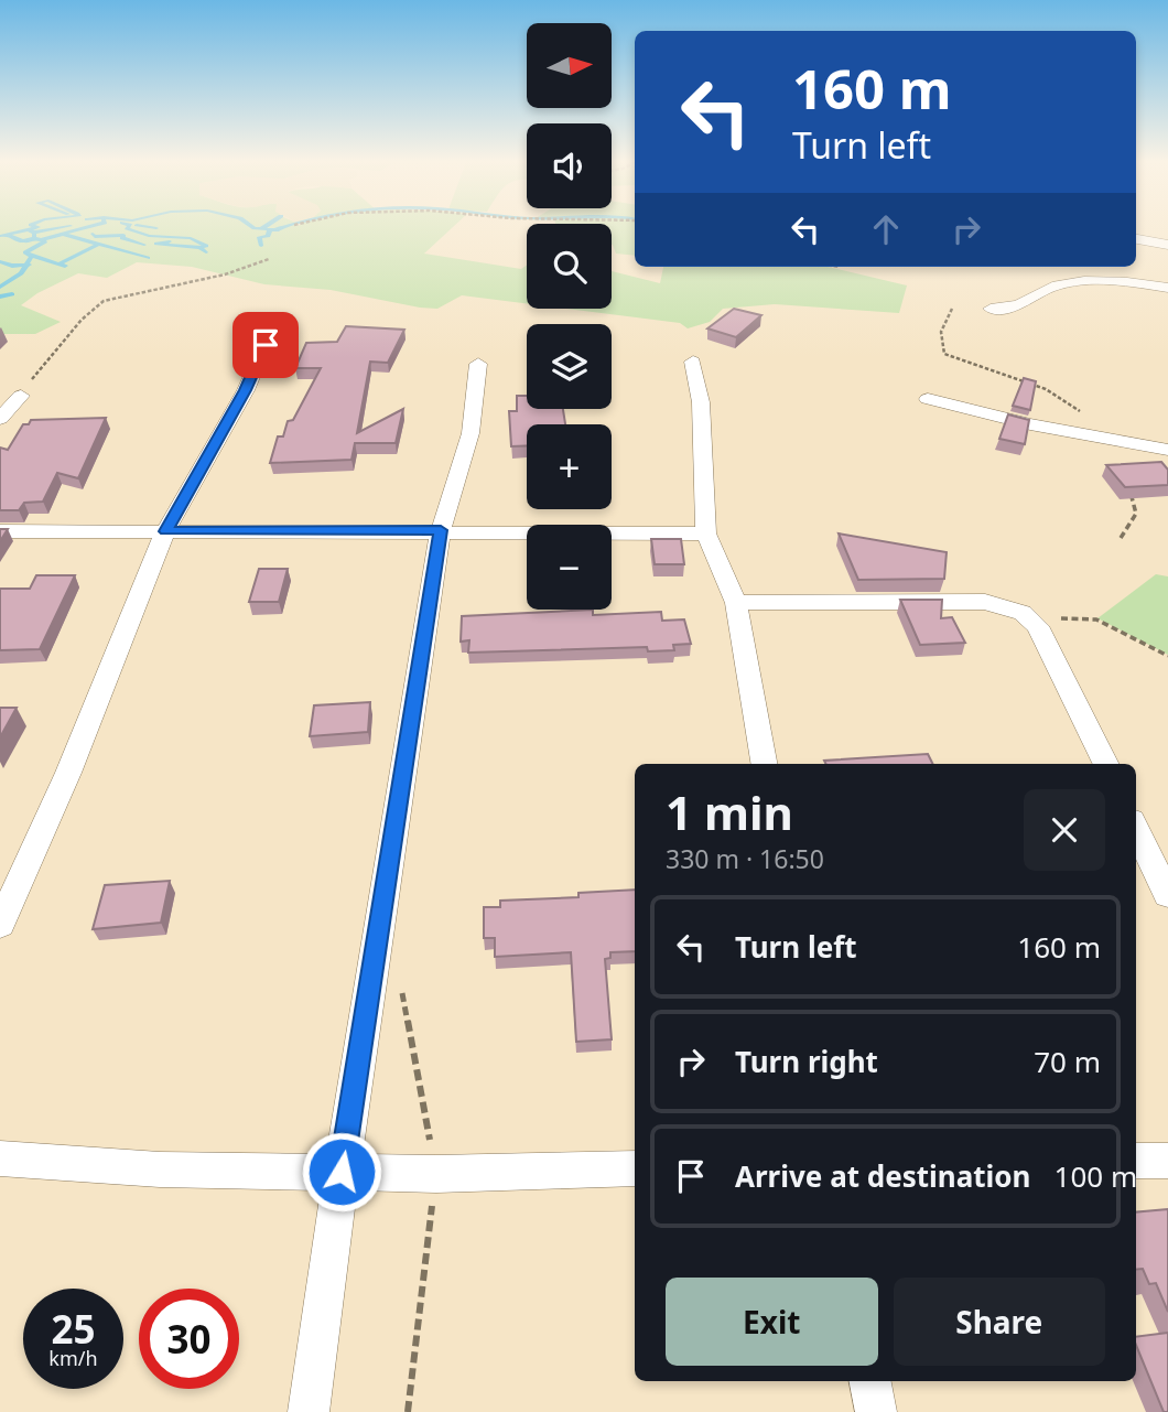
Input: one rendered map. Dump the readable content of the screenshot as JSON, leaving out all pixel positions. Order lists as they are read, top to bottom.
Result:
{
  "north": "right",
  "page": {
    "map_buttons": ["+", "−"],
    "turn": ["160 m", "Turn left"],
    "heading": ["1 min", "330 m · 16:50"],
    "list": [
      {
        "name": "Turn left",
        "value": "160 m"
      },
      {
        "name": "Turn right",
        "value": "70 m"
      },
      {
        "name": "Arrive at destination",
        "value": "100 m"
      }
    ],
    "buttons": ["Exit", "Share"],
    "speed": "25 km/h",
    "limit": "30"
  }
}
